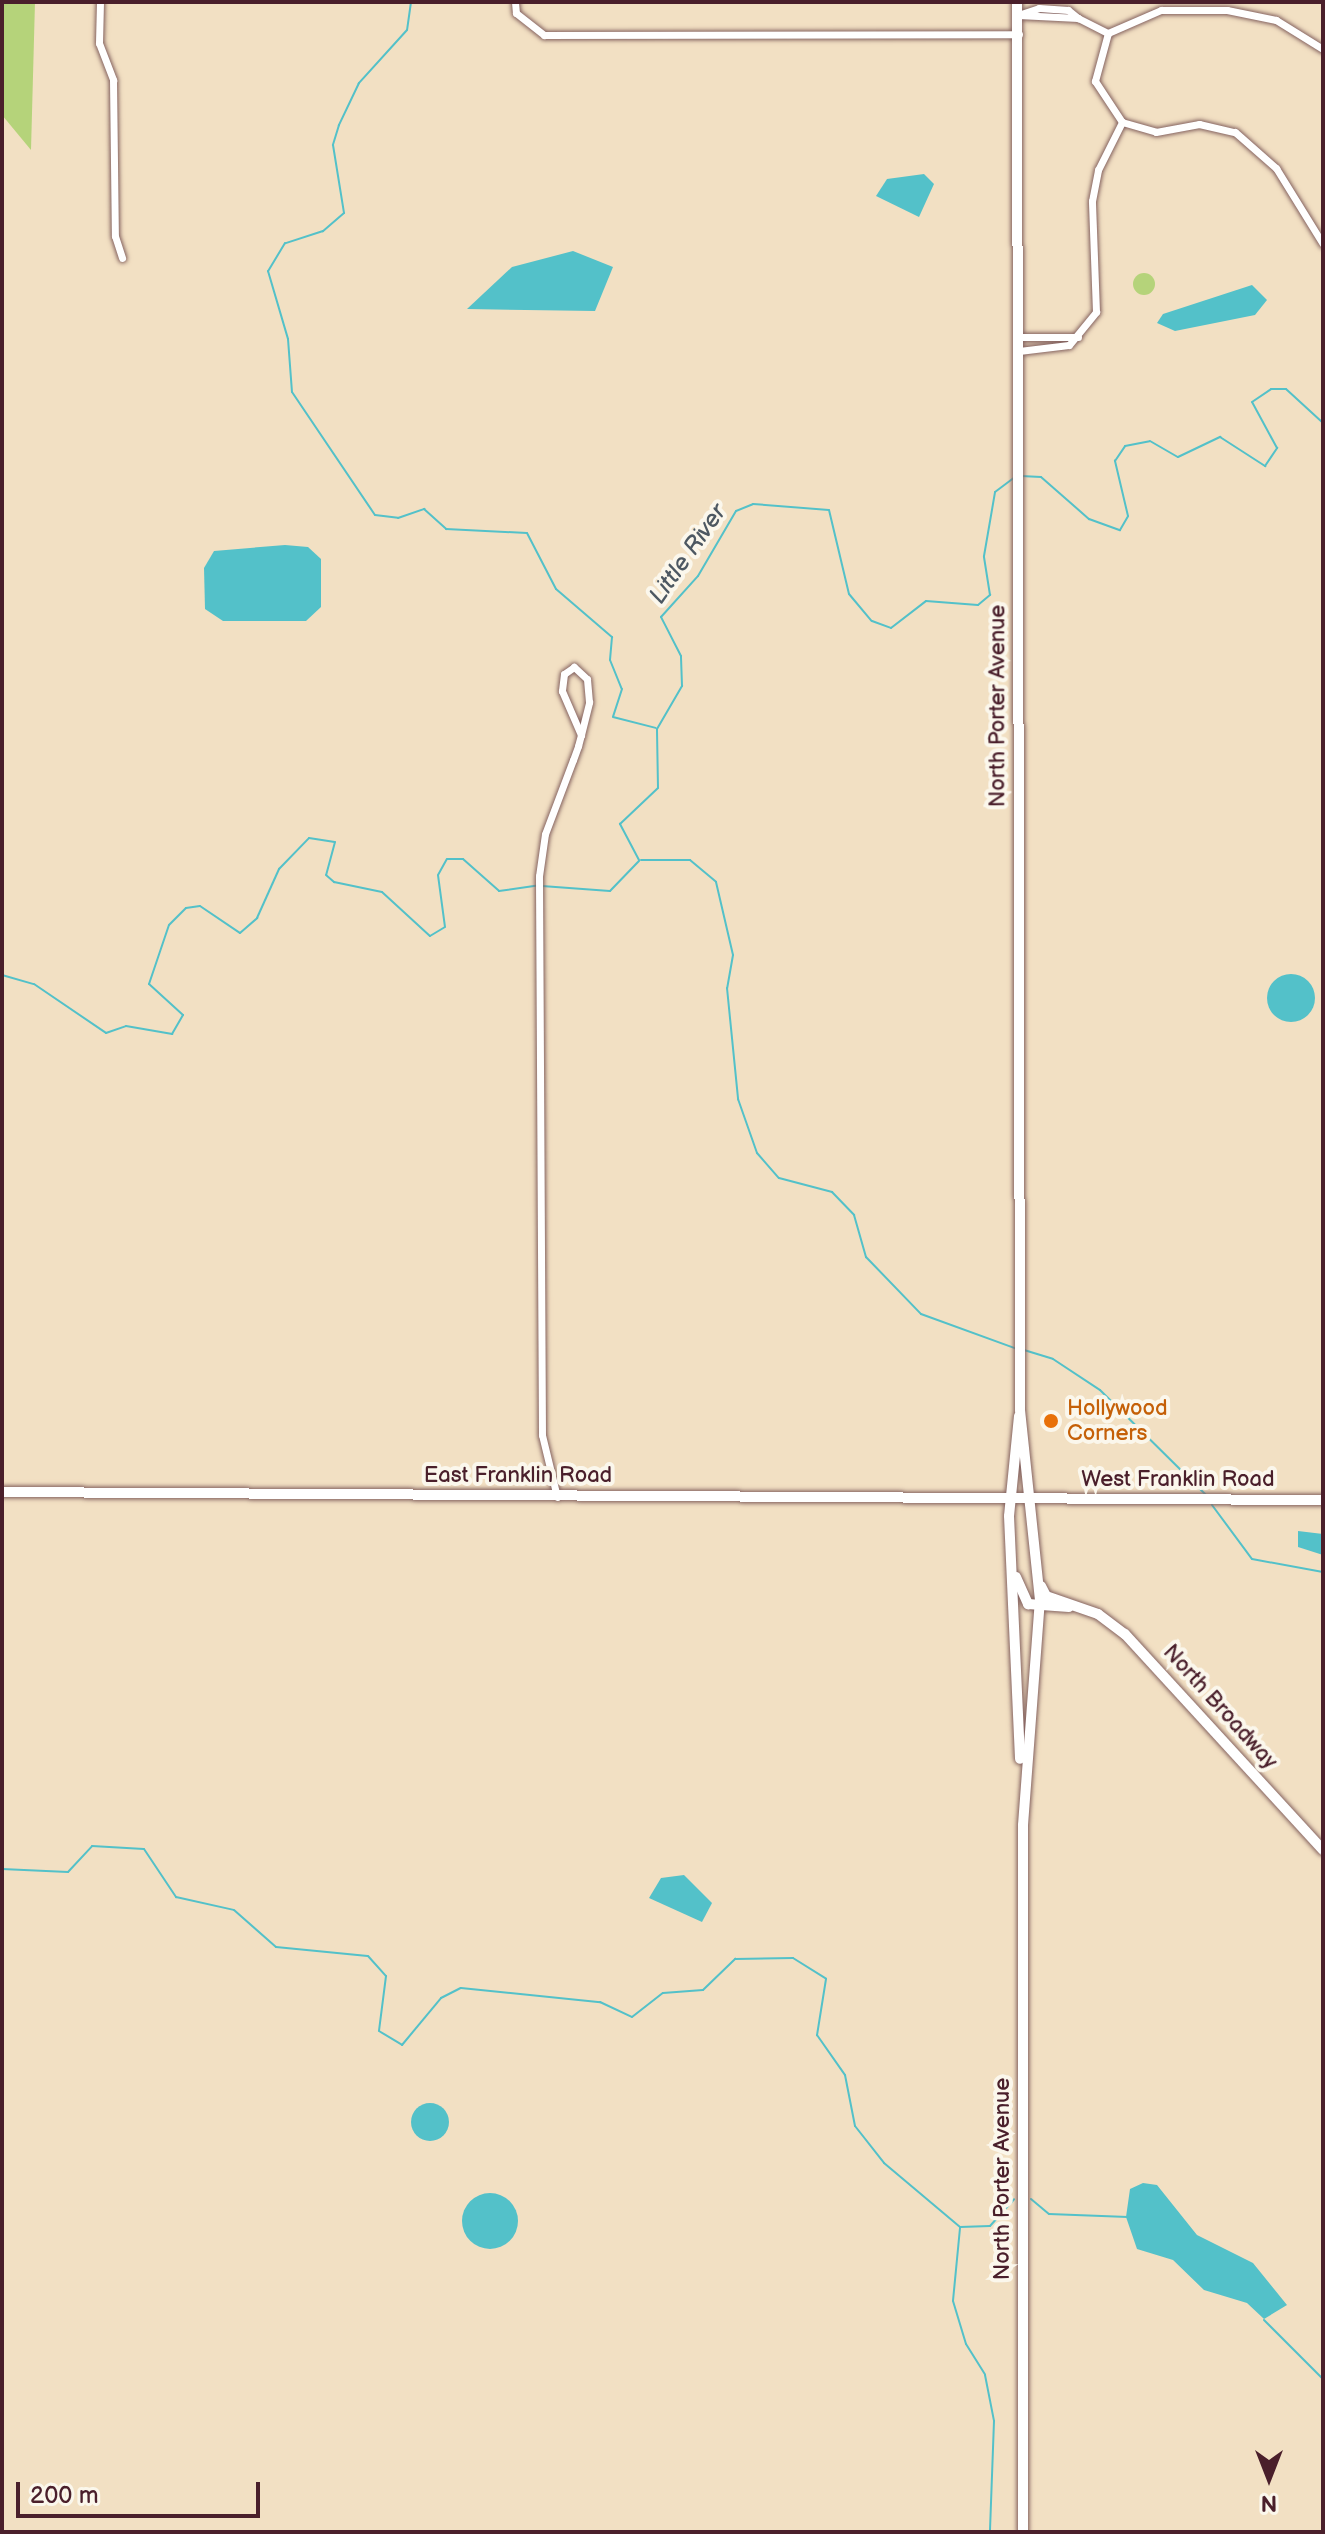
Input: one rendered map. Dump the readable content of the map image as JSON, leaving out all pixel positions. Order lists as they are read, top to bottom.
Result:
{
  "streets": {
    "street": [
      "North Porter Avenue",
      "East Franklin Road",
      "West Franklin Road",
      "North Broadway"
    ]
  },
  "crossings": [
    ["North Porter Avenue", "East Franklin Road"],
    ["North Porter Avenue", "West Franklin Road"],
    ["North Porter Avenue", "North Broadway"],
    ["East Franklin Road", "West Franklin Road"]
  ],
  "water": ["Little River"],
  "places": ["Hollywood Corners"],
  "scale_bar": "200 m",
  "north": "bottom"
}
